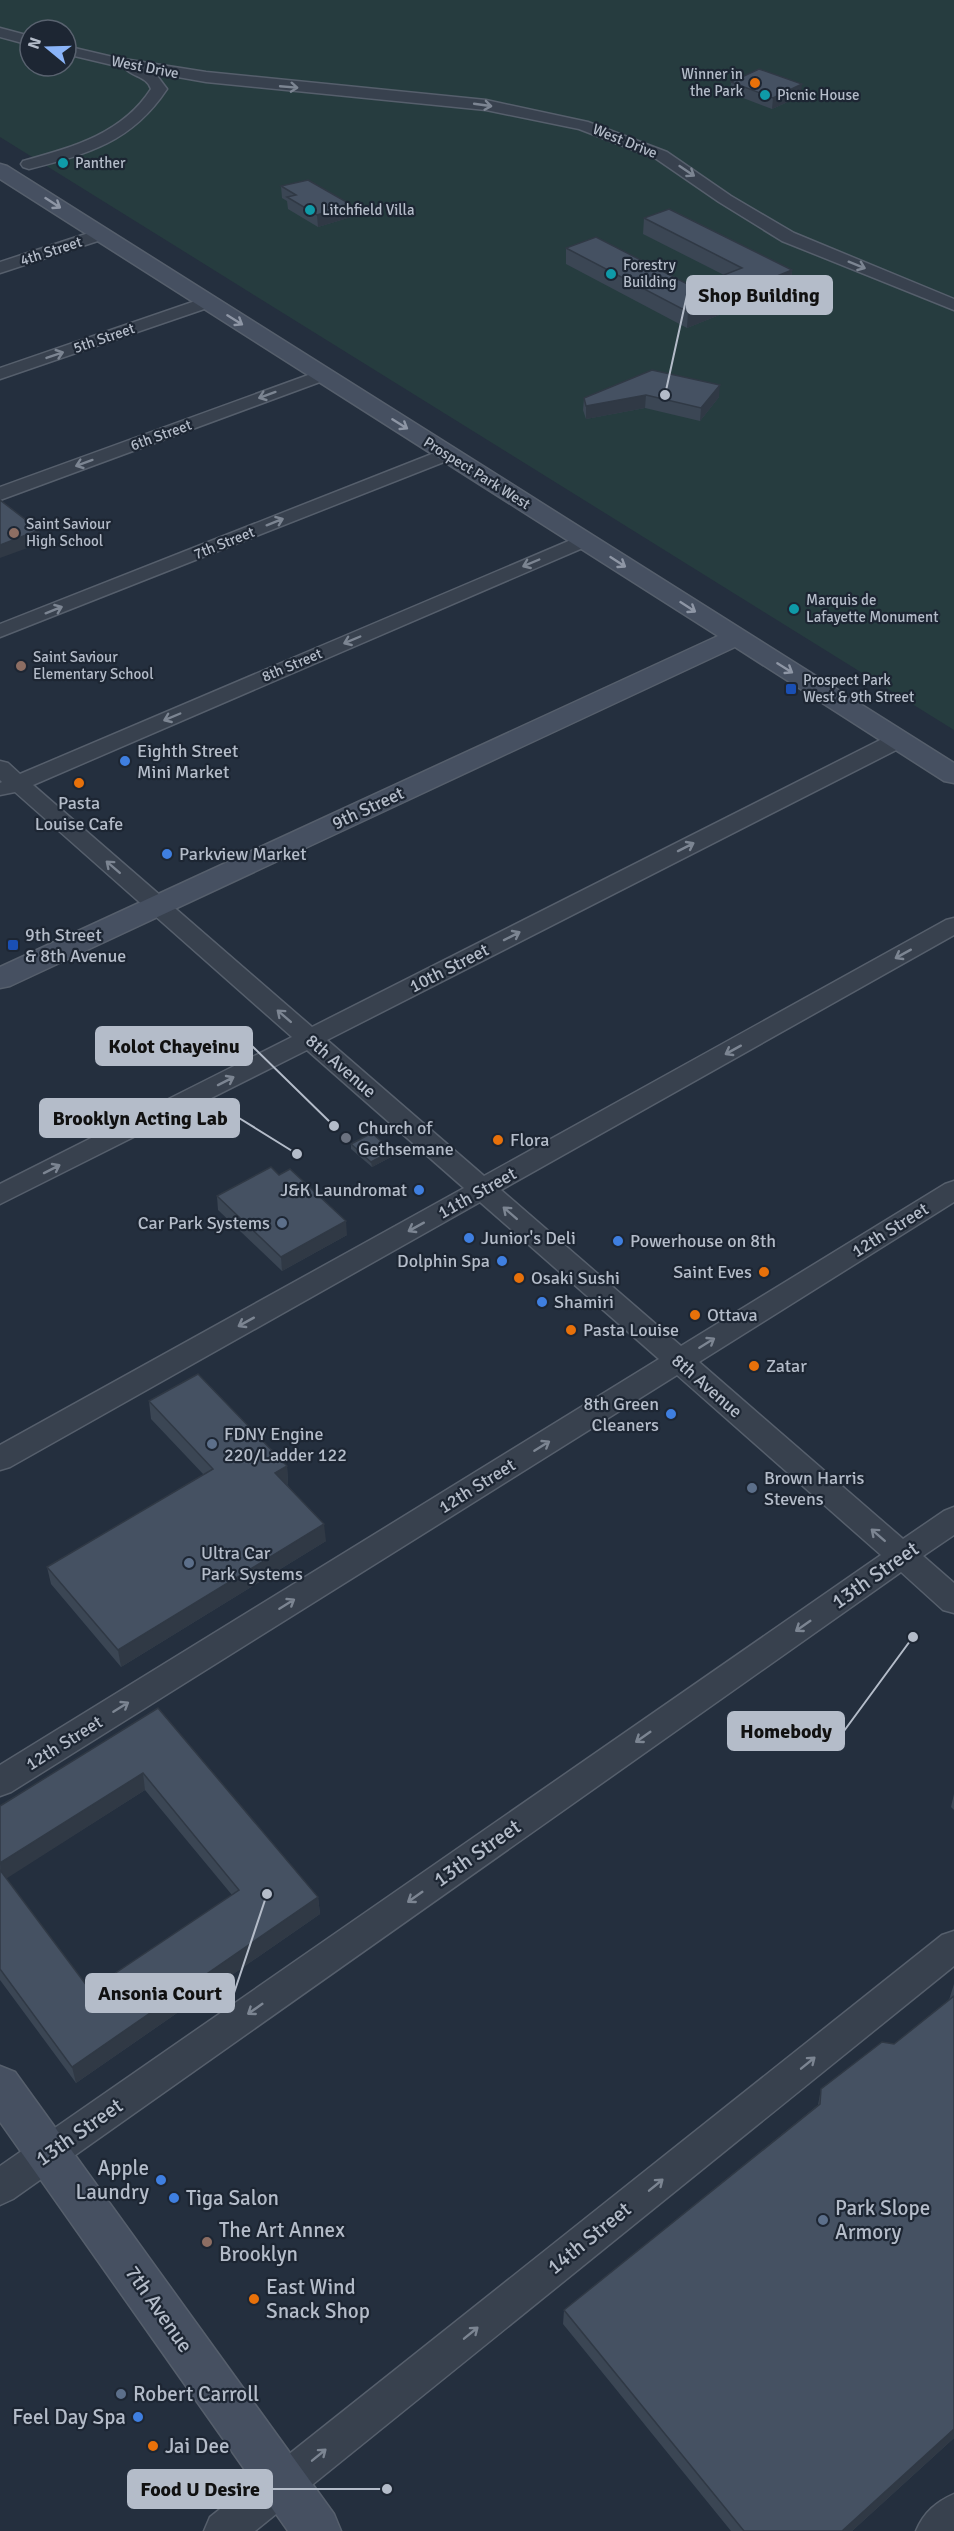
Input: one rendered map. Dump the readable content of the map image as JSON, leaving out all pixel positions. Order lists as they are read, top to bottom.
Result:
{
  "streets": {
    "street": [
      "West Drive",
      "4th Street",
      "5th Street",
      "6th Street",
      "Prospect Park West",
      "7th Street",
      "8th Street",
      "9th Street",
      "10th Street",
      "8th Avenue",
      "11th Street",
      "12th Street",
      "13th Street",
      "14th Street",
      "7th Avenue"
    ]
  },
  "crossings": [
    ["4th Street", "Prospect Park West"],
    ["5th Street", "Prospect Park West"],
    ["6th Street", "Prospect Park West"],
    ["Prospect Park West", "7th Street"],
    ["Prospect Park West", "8th Street"],
    ["Prospect Park West", "9th Street"],
    ["Prospect Park West", "10th Street"],
    ["8th Street", "8th Avenue"],
    ["9th Street", "8th Avenue"],
    ["10th Street", "8th Avenue"],
    ["8th Avenue", "11th Street"],
    ["8th Avenue", "12th Street"],
    ["8th Avenue", "13th Street"],
    ["13th Street", "7th Avenue"],
    ["14th Street", "7th Avenue"]
  ],
  "one_way": [
    "West Drive",
    "5th Street",
    "6th Street",
    "Prospect Park West",
    "7th Street",
    "8th Street",
    "10th Street",
    "8th Avenue",
    "11th Street",
    "12th Street",
    "13th Street",
    "14th Street"
  ],
  "places": {
    "other": [
      "Winner in the Park",
      "Picnic House",
      "Panther",
      "Litchfield Villa",
      "Forestry Building",
      "Shop Building",
      "Saint Saviour High School",
      "Marquis de Lafayette Monument",
      "Saint Saviour Elementary School",
      "Eighth Street Mini Market",
      "Pasta Louise Cafe",
      "Parkview Market",
      "Kolot Chayeinu",
      "Church of Gethsemane",
      "Flora",
      "Brooklyn Acting Lab",
      "J&K Laundromat",
      "Car Park Systems",
      "Junior's Deli",
      "Powerhouse on 8th",
      "Dolphin Spa",
      "Saint Eves",
      "Osaki Sushi",
      "Shamiri",
      "Ottava",
      "Pasta Louise",
      "Zatar",
      "8th Green Cleaners",
      "FDNY Engine 220/Ladder 122",
      "Brown Harris Stevens",
      "Ultra Car Park Systems",
      "Homebody",
      "Ansonia Court",
      "Apple Laundry",
      "Tiga Salon",
      "Park Slope Armory",
      "The Art Annex Brooklyn",
      "East Wind Snack Shop",
      "Robert Carroll",
      "Feel Day Spa",
      "Jai Dee",
      "Food U Desire"
    ],
    "transit": ["Prospect Park West & 9th Street", "9th Street & 8th Avenue"]
  },
  "north": "left"
}
